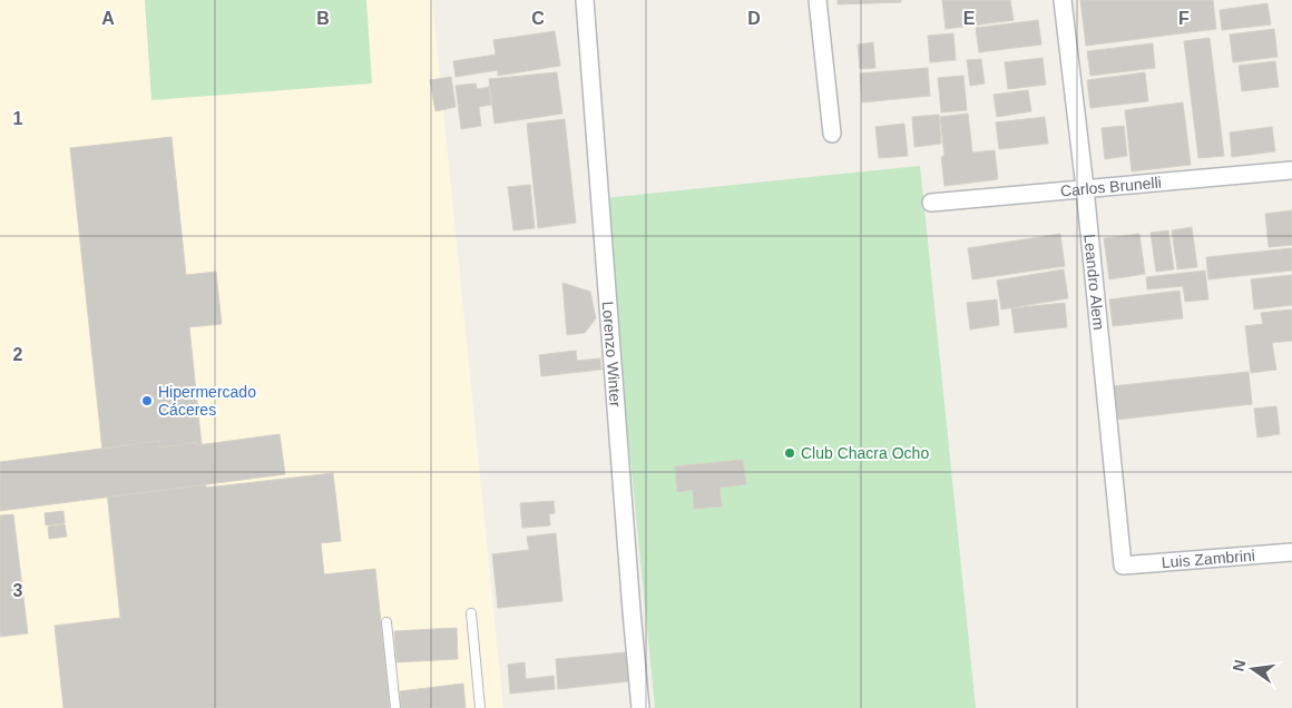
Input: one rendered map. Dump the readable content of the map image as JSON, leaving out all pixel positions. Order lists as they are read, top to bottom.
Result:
{
  "streets": {
    "street": [
      "Carlos Brunelli",
      "Leandro Alem",
      "Lorenzo Winter",
      "Luis Zambrini"
    ]
  },
  "crossings": [
    ["Carlos Brunelli", "Leandro Alem"],
    ["Leandro Alem", "Luis Zambrini"]
  ],
  "places": ["Hipermercado Cáceres", "Club Chacra Ocho"],
  "north": "left",
  "grid": {
    "columns": [
      "A",
      "B",
      "C",
      "D",
      "E",
      "F"
    ],
    "rows": ["1", "2", "3"]
  }
}
